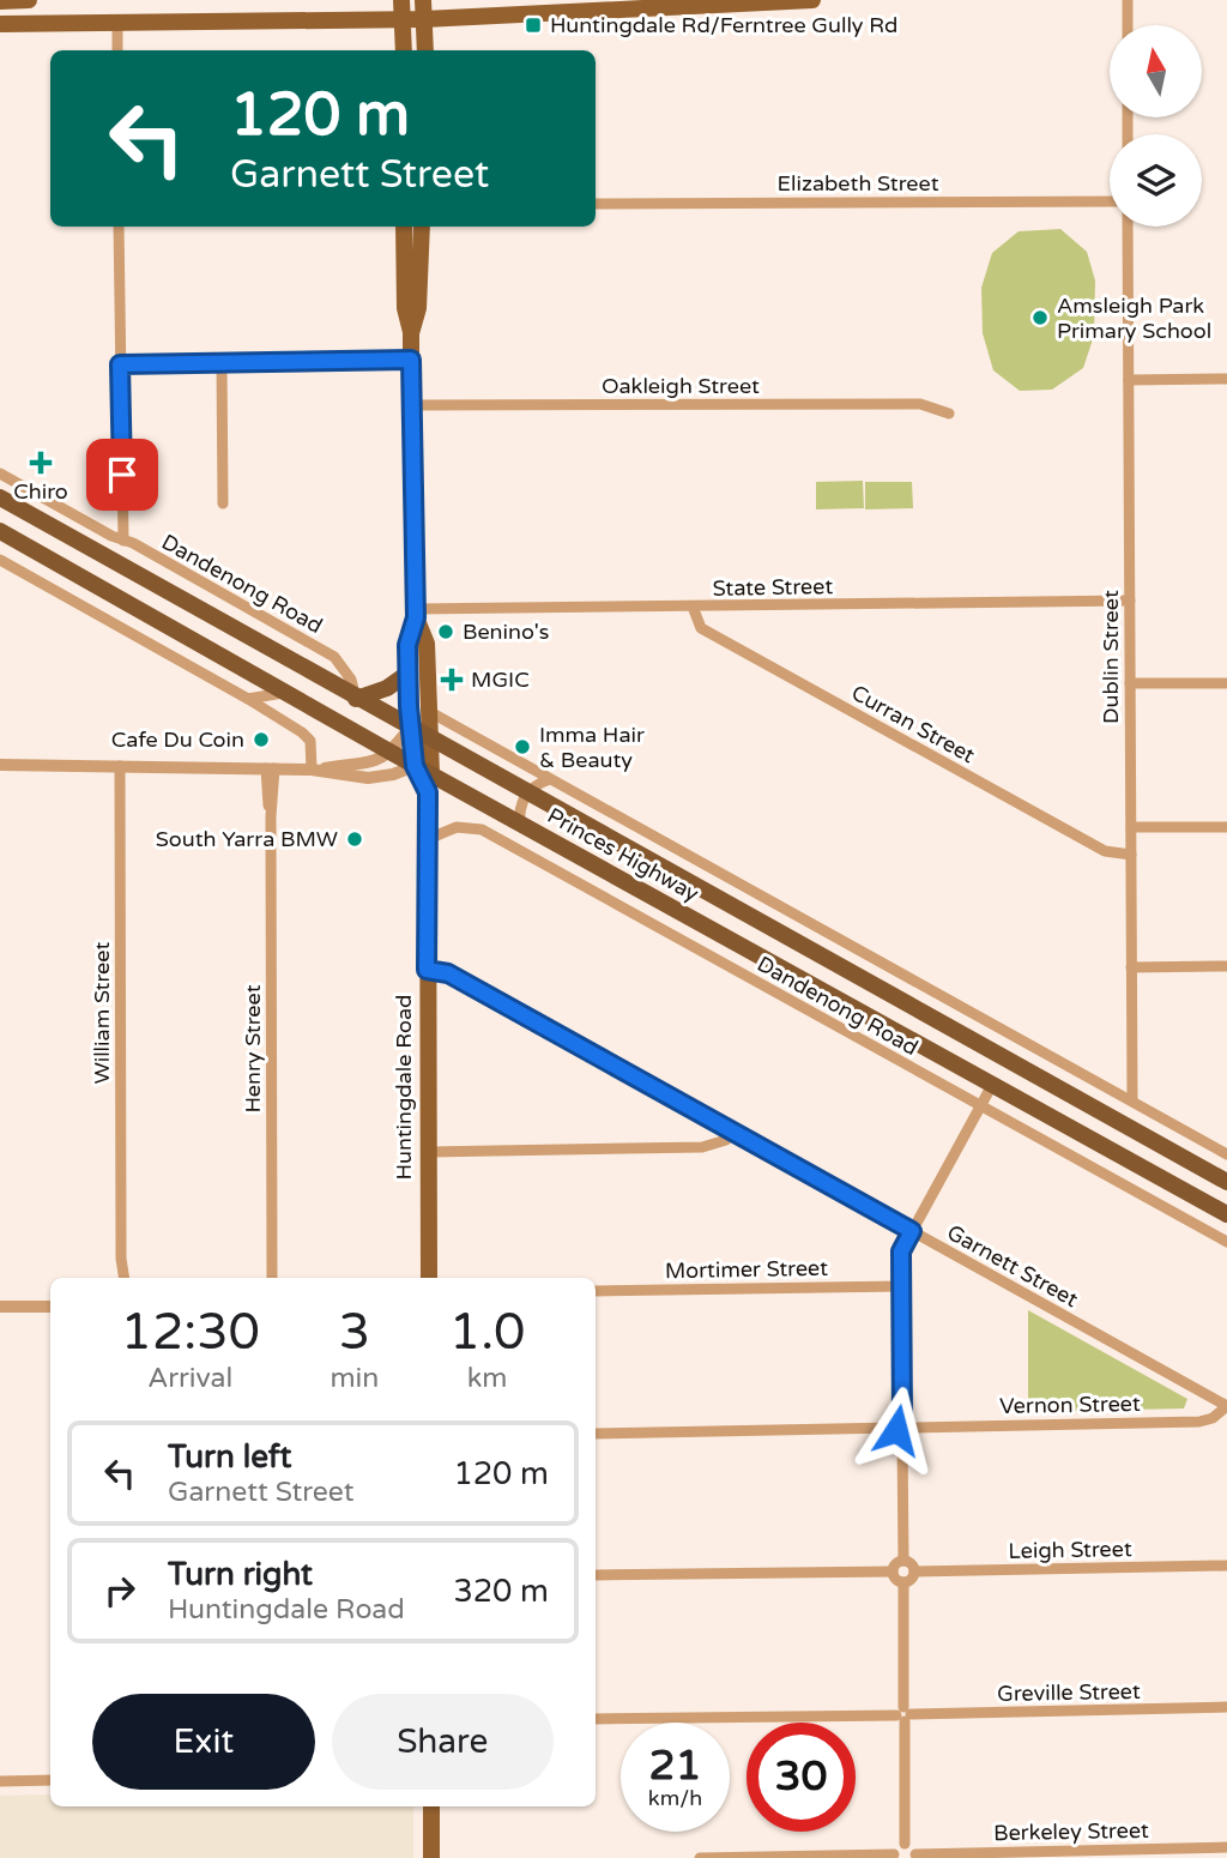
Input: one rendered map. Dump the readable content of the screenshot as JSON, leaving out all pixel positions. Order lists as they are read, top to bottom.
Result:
{
  "streets": {
    "highway": ["Princes Highway"],
    "main road": ["Huntingdale Road"],
    "street": [
      "Elizabeth Street",
      "Oakleigh Street",
      "Dandenong Road",
      "State Street",
      "Dublin Street",
      "Curran Street",
      "William Street",
      "Henry Street",
      "Garnett Street",
      "Mortimer Street",
      "Vernon Street",
      "Leigh Street",
      "Greville Street",
      "Berkeley Street"
    ]
  },
  "crossings": [
    ["Oakleigh Street", "Huntingdale Road"],
    ["Dandenong Road", "Princes Highway"],
    ["Dandenong Road", "Huntingdale Road"],
    ["State Street", "Dublin Street"],
    ["State Street", "Curran Street"],
    ["State Street", "Huntingdale Road"],
    ["Dublin Street", "Curran Street"],
    ["Princes Highway", "Huntingdale Road"],
    ["Huntingdale Road", "Garnett Street"],
    ["Garnett Street", "Vernon Street"]
  ],
  "places": {
    "transit": ["Huntingdale Rd/Ferntree Gully Rd"],
    "other": [
      "Amsleigh Park Primary School",
      "Benino's",
      "Cafe Du Coin",
      "Imma Hair & Beauty",
      "South Yarra BMW"
    ],
    "health": ["Chiro", "MGIC"]
  },
  "north": "top",
  "page": {
    "turn": ["120 m", "Garnett Street"],
    "eta": [
      "12:30",
      "Arrival",
      "3",
      "min",
      "1.0",
      "km"
    ],
    "list": [
      {
        "name": "Turn left",
        "note": "Garnett Street",
        "value": "120 m"
      },
      {
        "name": "Turn right",
        "note": "Huntingdale Road",
        "value": "320 m"
      }
    ],
    "buttons": ["Exit", "Share"],
    "speed": "21 km/h",
    "limit": "30"
  }
}
